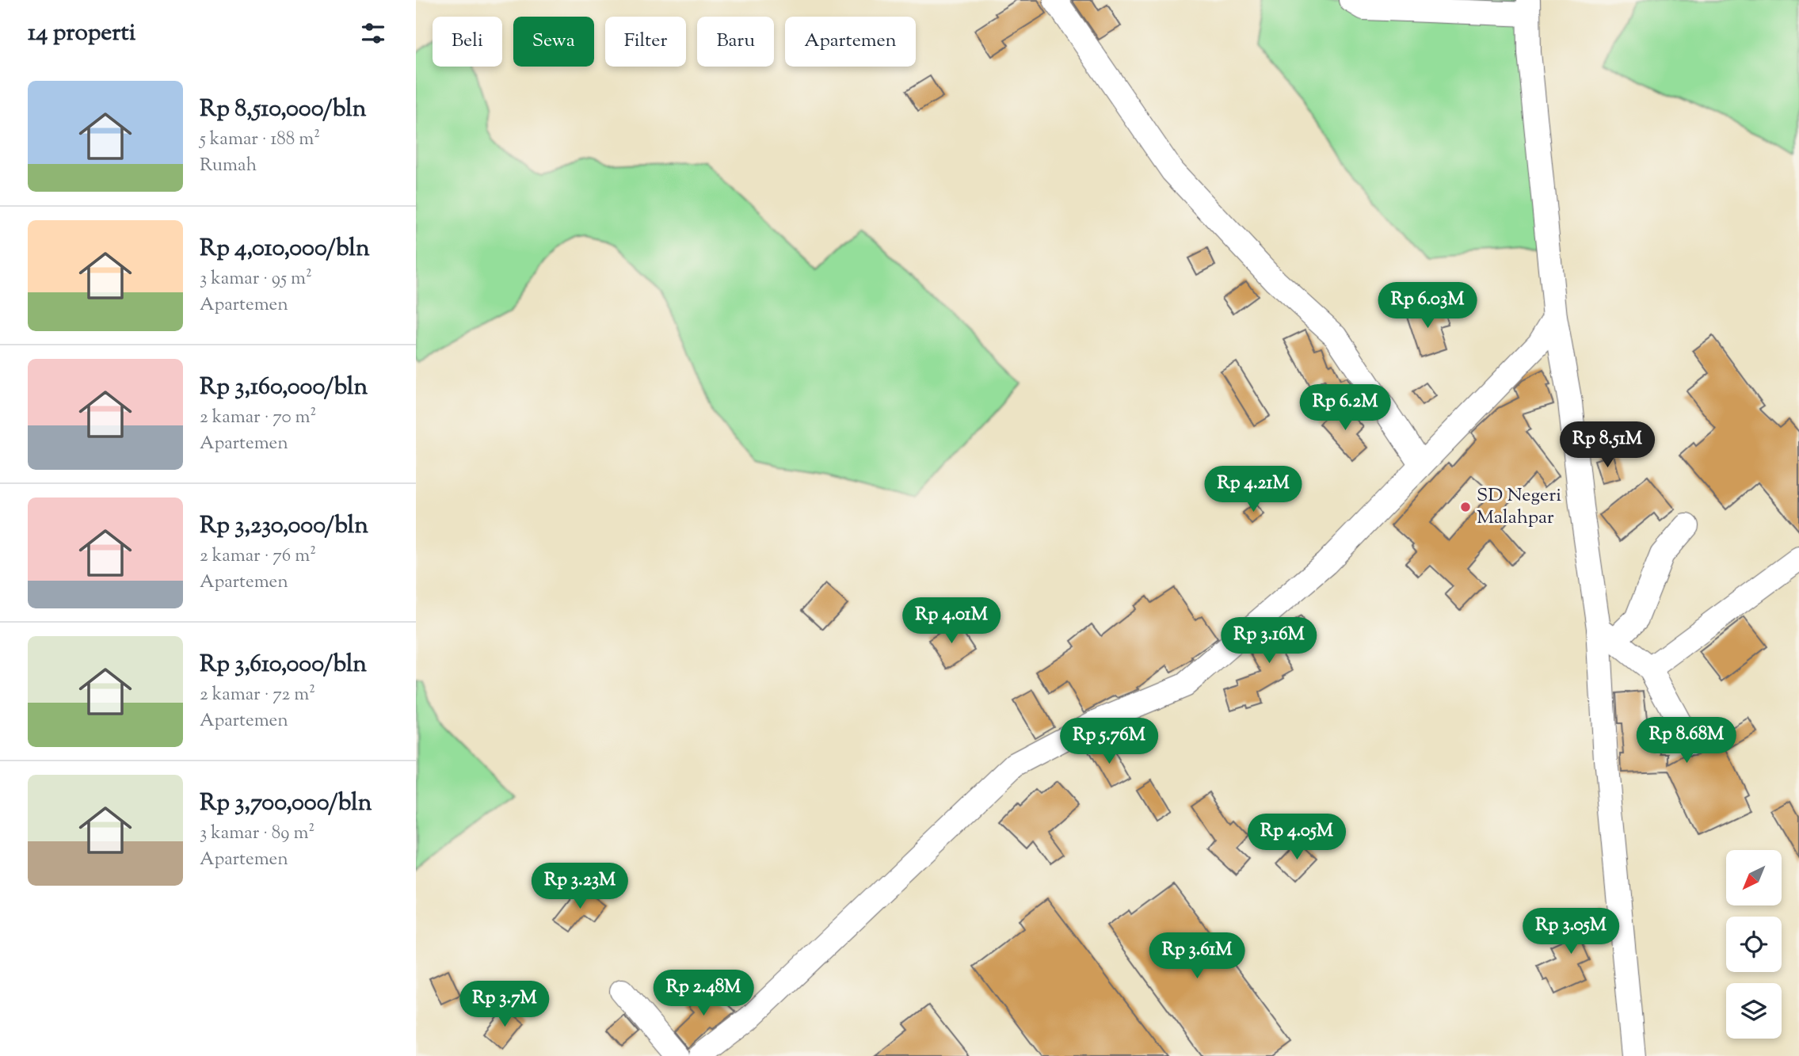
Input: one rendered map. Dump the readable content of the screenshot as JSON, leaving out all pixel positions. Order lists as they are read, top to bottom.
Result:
{
  "places": ["SD Negeri Malahpar"],
  "north": "bottom left",
  "page": {
    "heading": "14 properti",
    "chip": [
      "Beli",
      "Sewa",
      "Filter",
      "Baru",
      "Apartemen"
    ],
    "list": [
      {
        "name": "Rp 8,510,000/bln",
        "note": "5 kamar · 188 m² · Rumah"
      },
      {
        "name": "Rp 4,010,000/bln",
        "note": "3 kamar · 95 m² · Apartemen"
      },
      {
        "name": "Rp 3,160,000/bln",
        "note": "2 kamar · 70 m² · Apartemen"
      },
      {
        "name": "Rp 3,230,000/bln",
        "note": "2 kamar · 76 m² · Apartemen"
      },
      {
        "name": "Rp 3,610,000/bln",
        "note": "2 kamar · 72 m² · Apartemen"
      },
      {
        "name": "Rp 3,700,000/bln",
        "note": "3 kamar · 89 m² · Apartemen"
      }
    ],
    "price": [
      "Rp 6.03M",
      "Rp 6.2M",
      "Rp 8.51M",
      "Rp 4.21M",
      "Rp 4.01M",
      "Rp 3.16M",
      "Rp 8.68M",
      "Rp 5.76M",
      "Rp 4.05M",
      "Rp 3.23M",
      "Rp 3.05M",
      "Rp 3.61M",
      "Rp 2.48M",
      "Rp 3.7M"
    ]
  }
}
